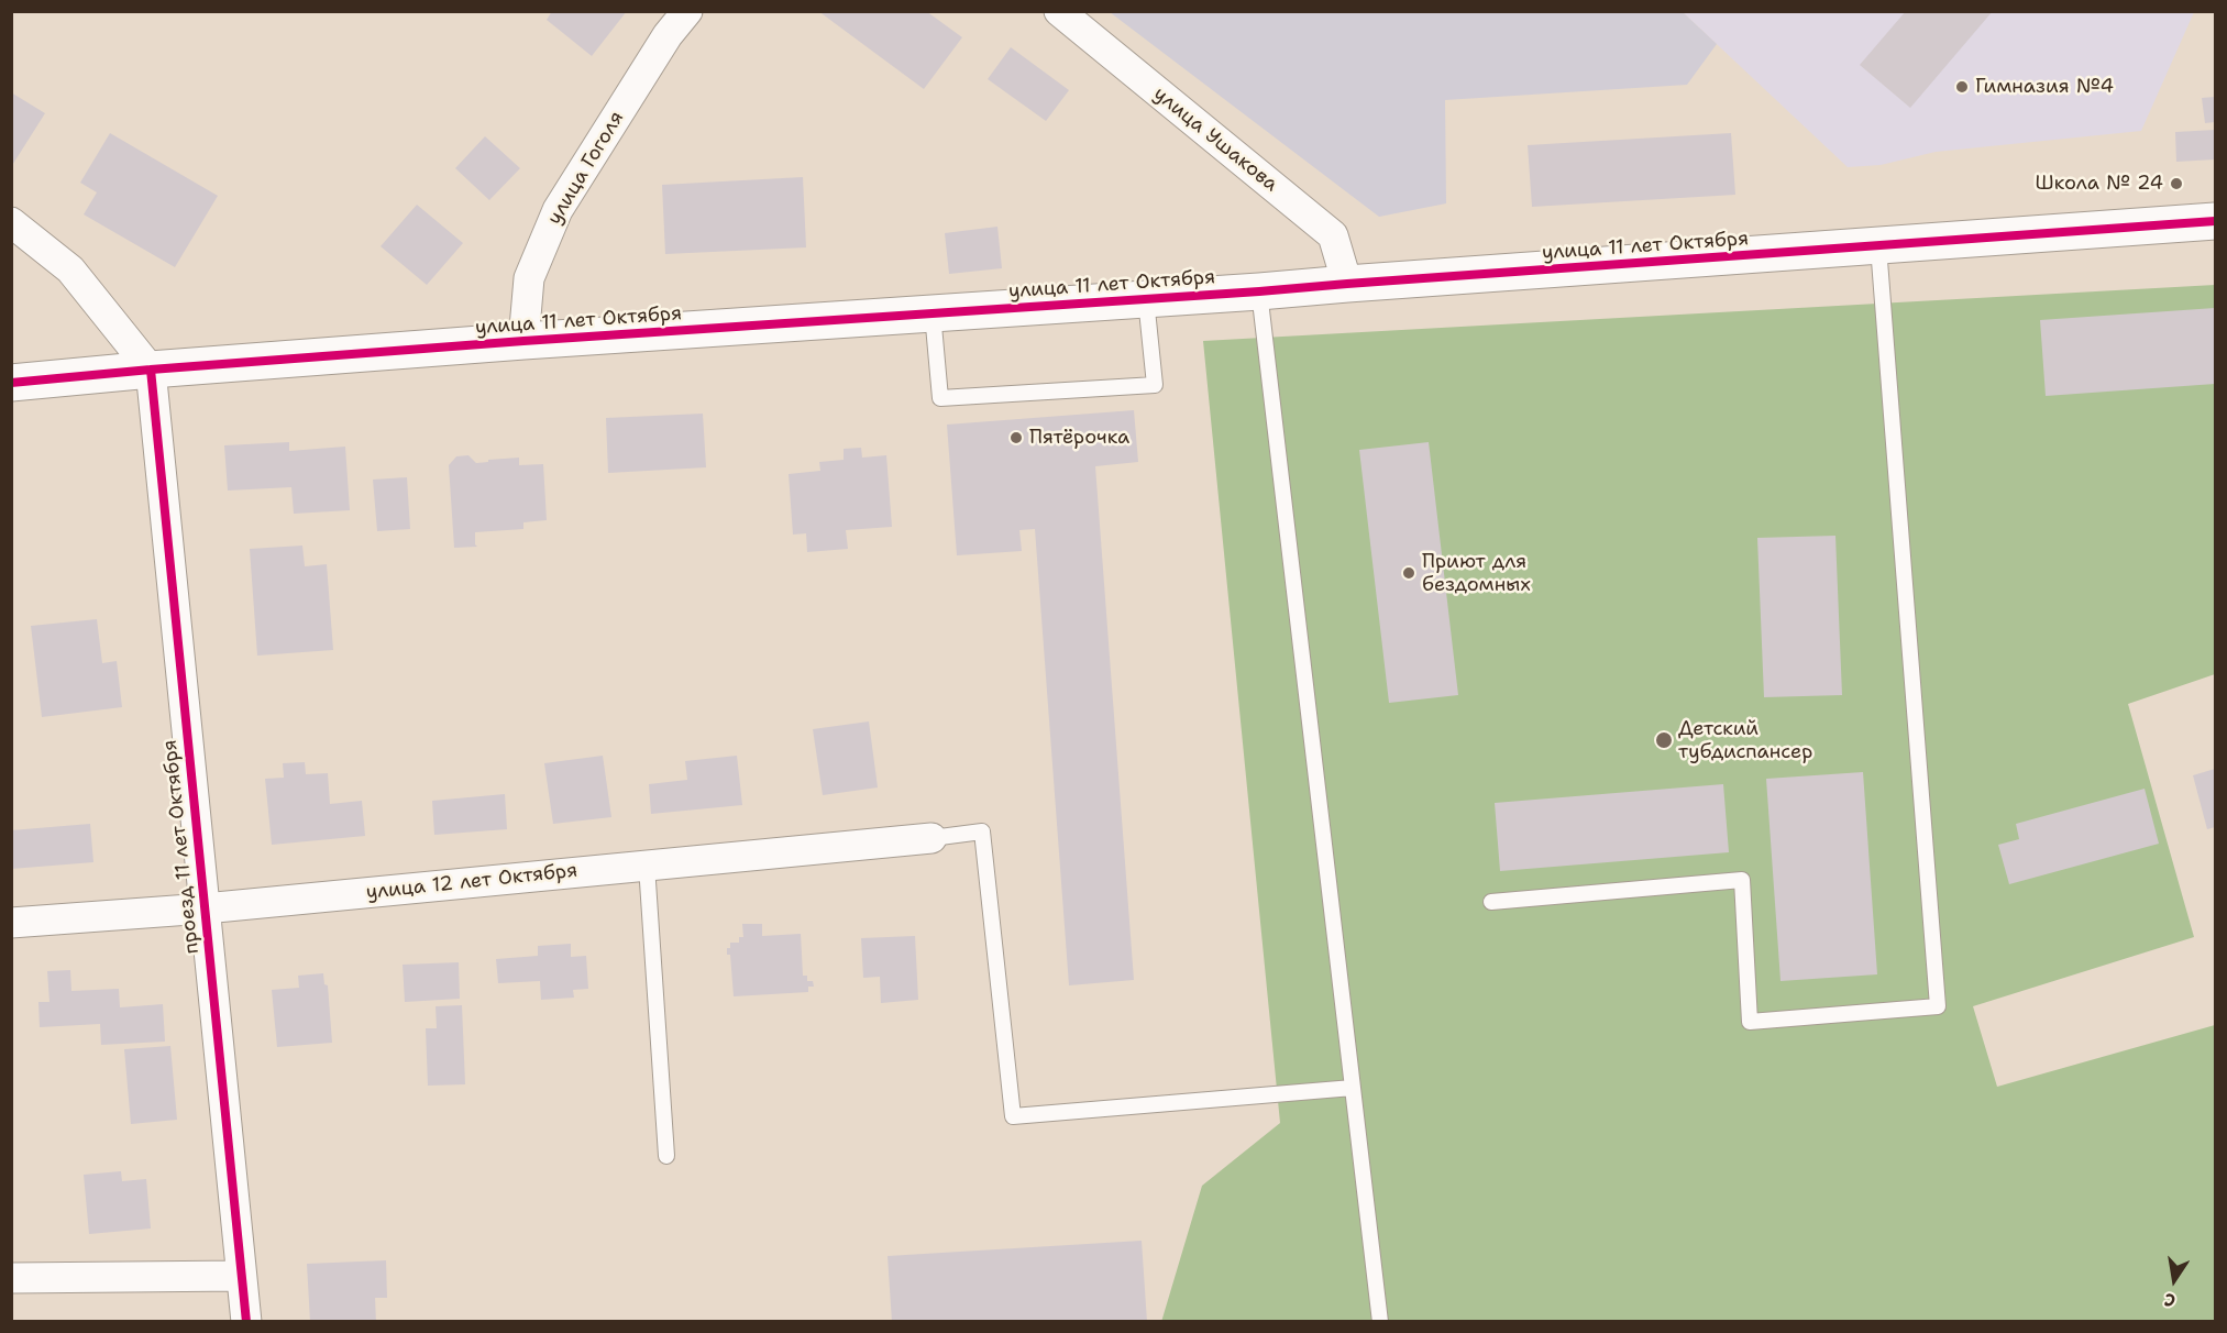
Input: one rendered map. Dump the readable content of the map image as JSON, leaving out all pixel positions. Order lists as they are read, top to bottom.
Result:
{
  "streets": {
    "street": [
      "улица Ушакова",
      "улица Гоголя",
      "улица 11 лет Октября",
      "проезд 11 лет Октября",
      "улица 12 лет Октября"
    ]
  },
  "crossings": [
    ["улица Ушакова", "улица 11 лет Октября"],
    ["улица Гоголя", "улица 11 лет Октября"],
    ["улица 11 лет Октября", "проезд 11 лет Октября"],
    ["проезд 11 лет Октября", "улица 12 лет Октября"]
  ],
  "places": [
    "Гимназия №4",
    "Школа № 24",
    "Пятёрочка",
    "Приют для бездомных",
    "Детский тубдиспансер"
  ],
  "north": "bottom"
}
